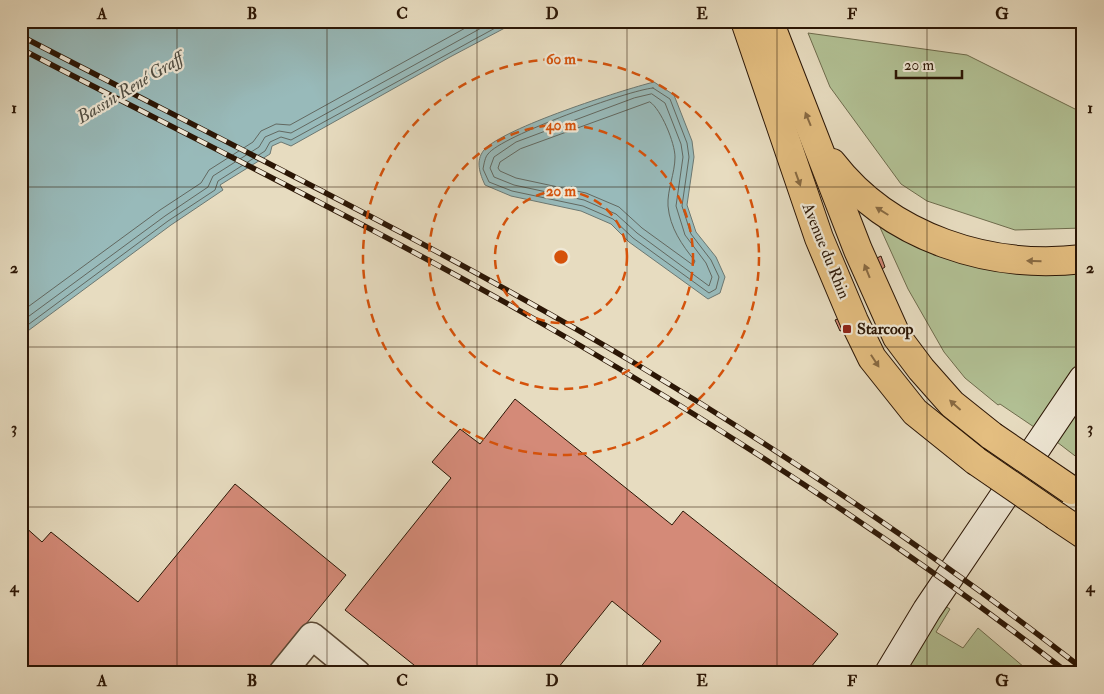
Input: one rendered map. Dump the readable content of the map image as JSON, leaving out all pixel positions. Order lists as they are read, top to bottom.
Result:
{
  "streets": {
    "main road": ["Avenue du Rhin"]
  },
  "water": ["Bassin René Graff"],
  "places": {
    "transit": ["Starcoop"]
  },
  "scale_bar": "20 m",
  "grid": {
    "columns": [
      "A",
      "B",
      "C",
      "D",
      "E",
      "F",
      "G"
    ],
    "rows": [
      "1",
      "2",
      "3",
      "4"
    ]
  },
  "rings": ["60 m", "40 m", "20 m"]
}
